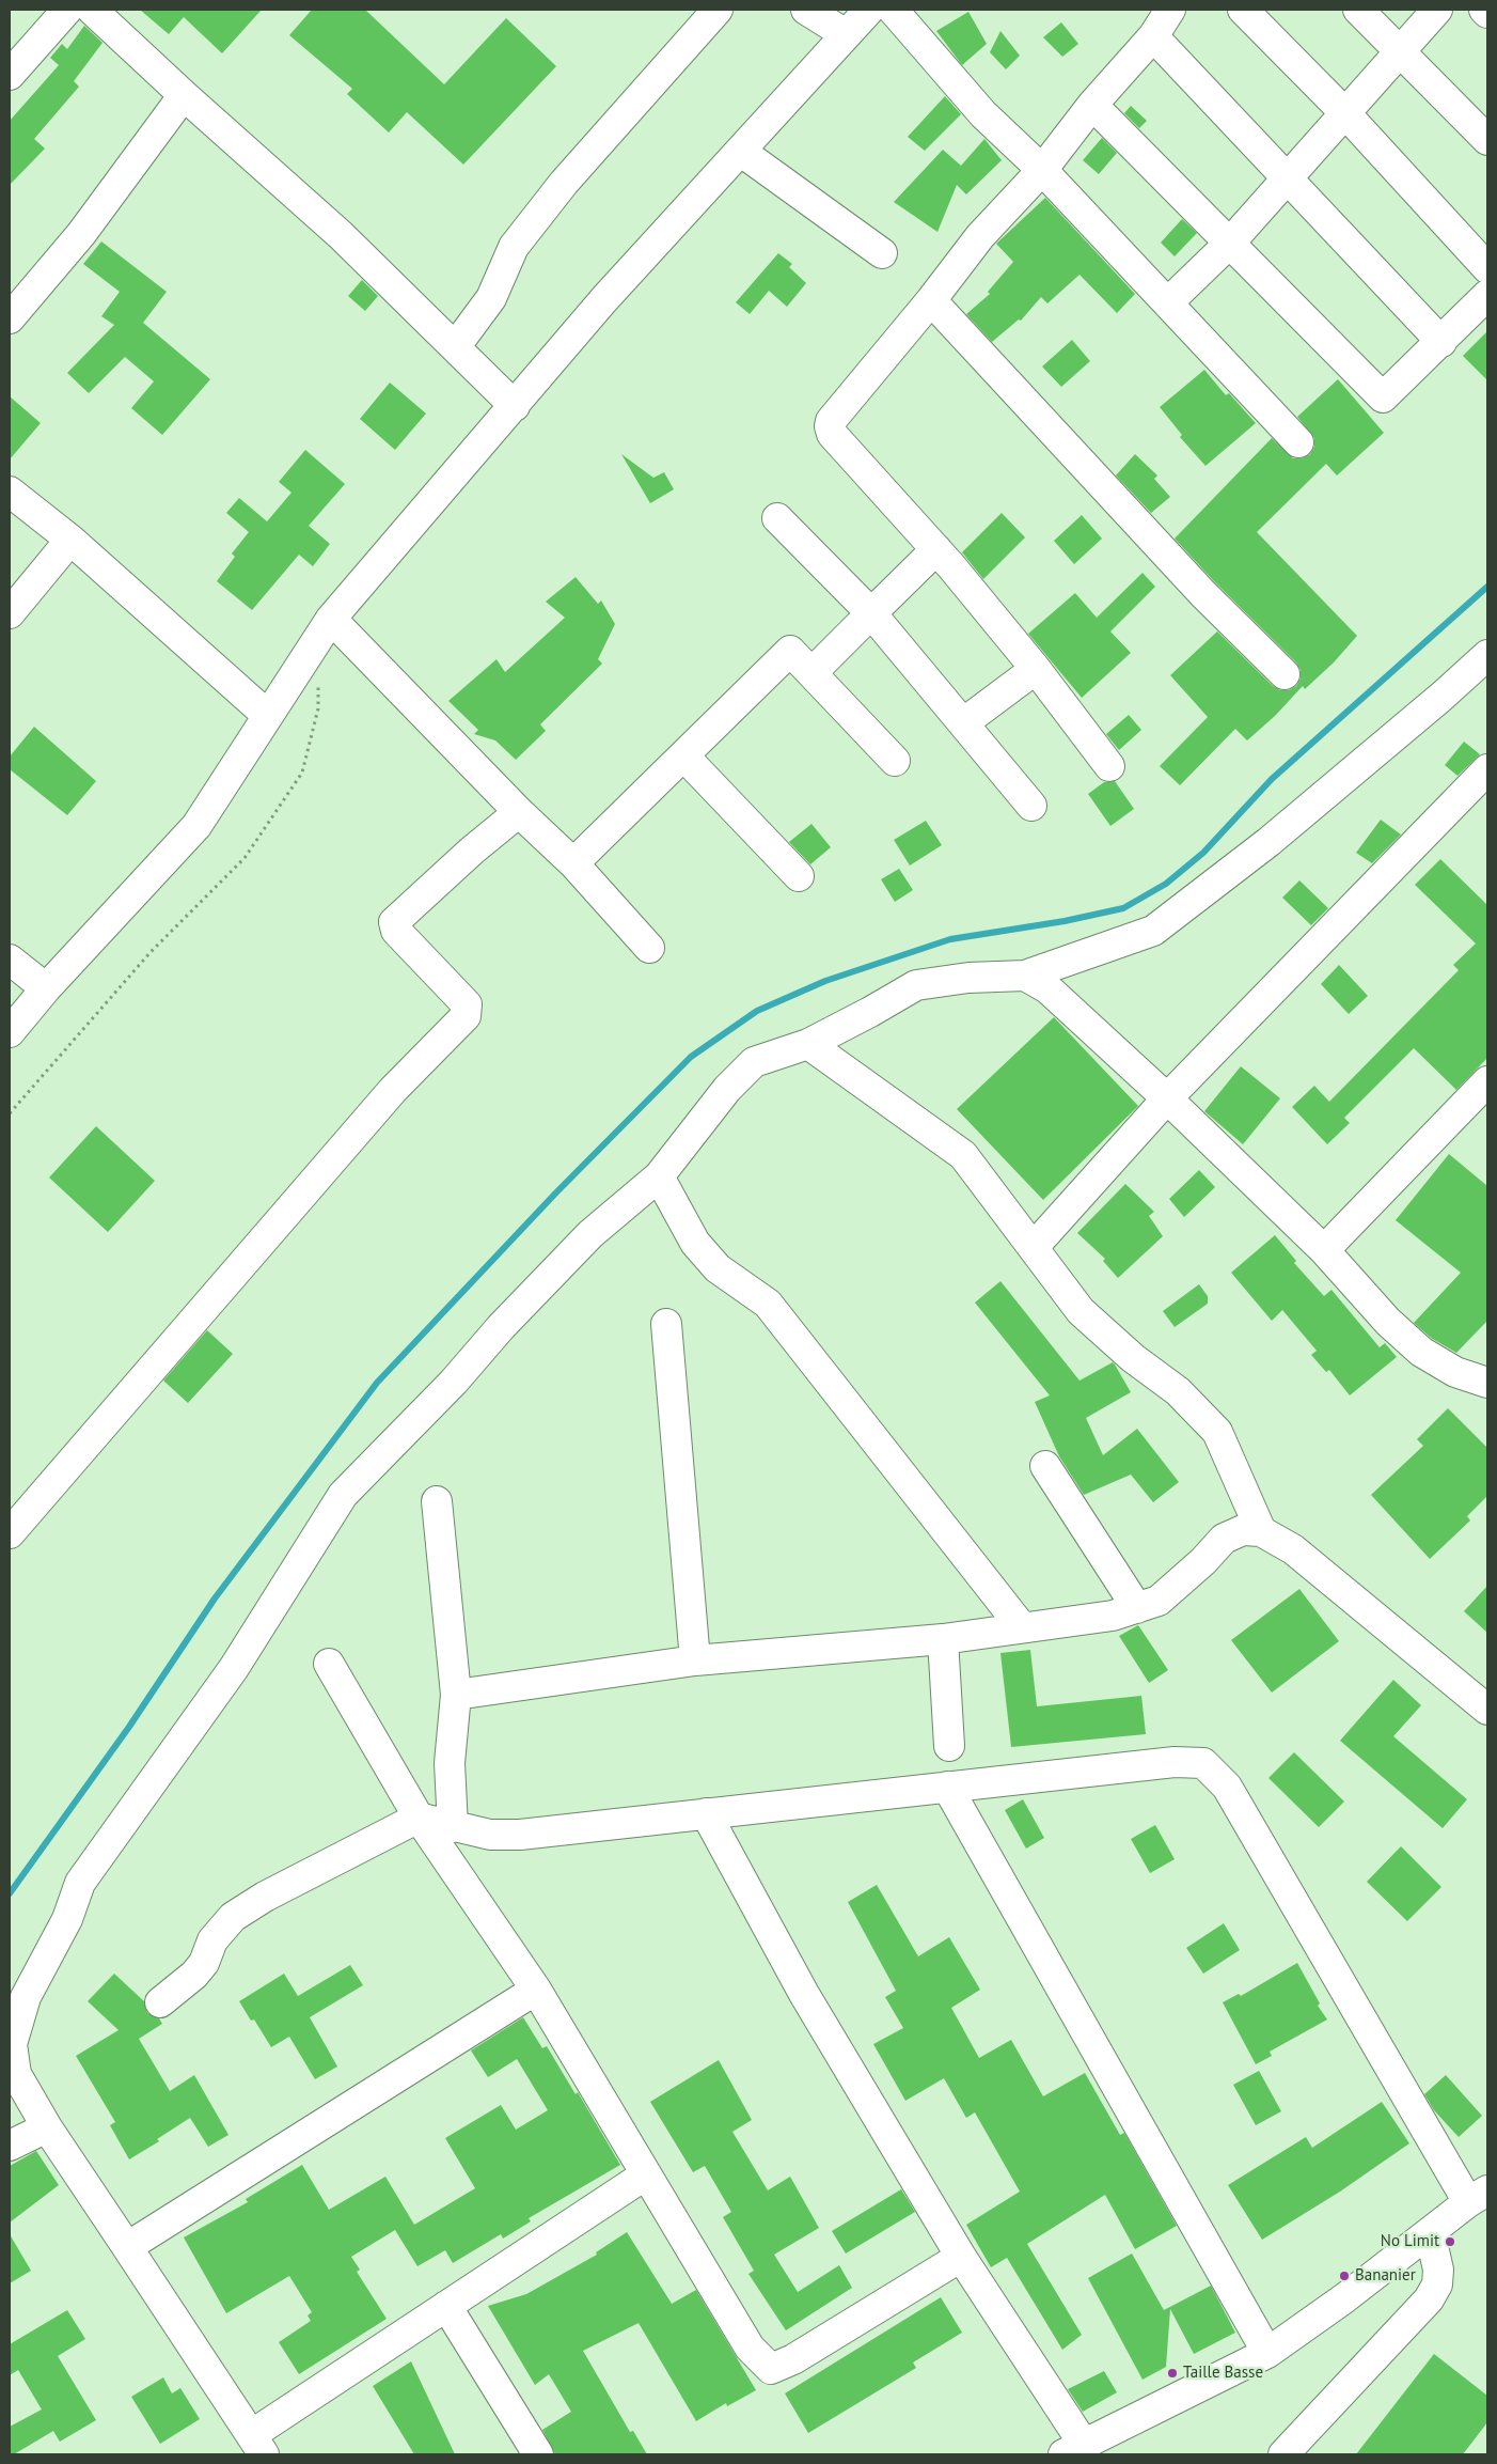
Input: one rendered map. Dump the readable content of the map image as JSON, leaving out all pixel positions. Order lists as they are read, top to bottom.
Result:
{
  "places": ["No Limit", "Bananier", "Taille Basse"]
}
